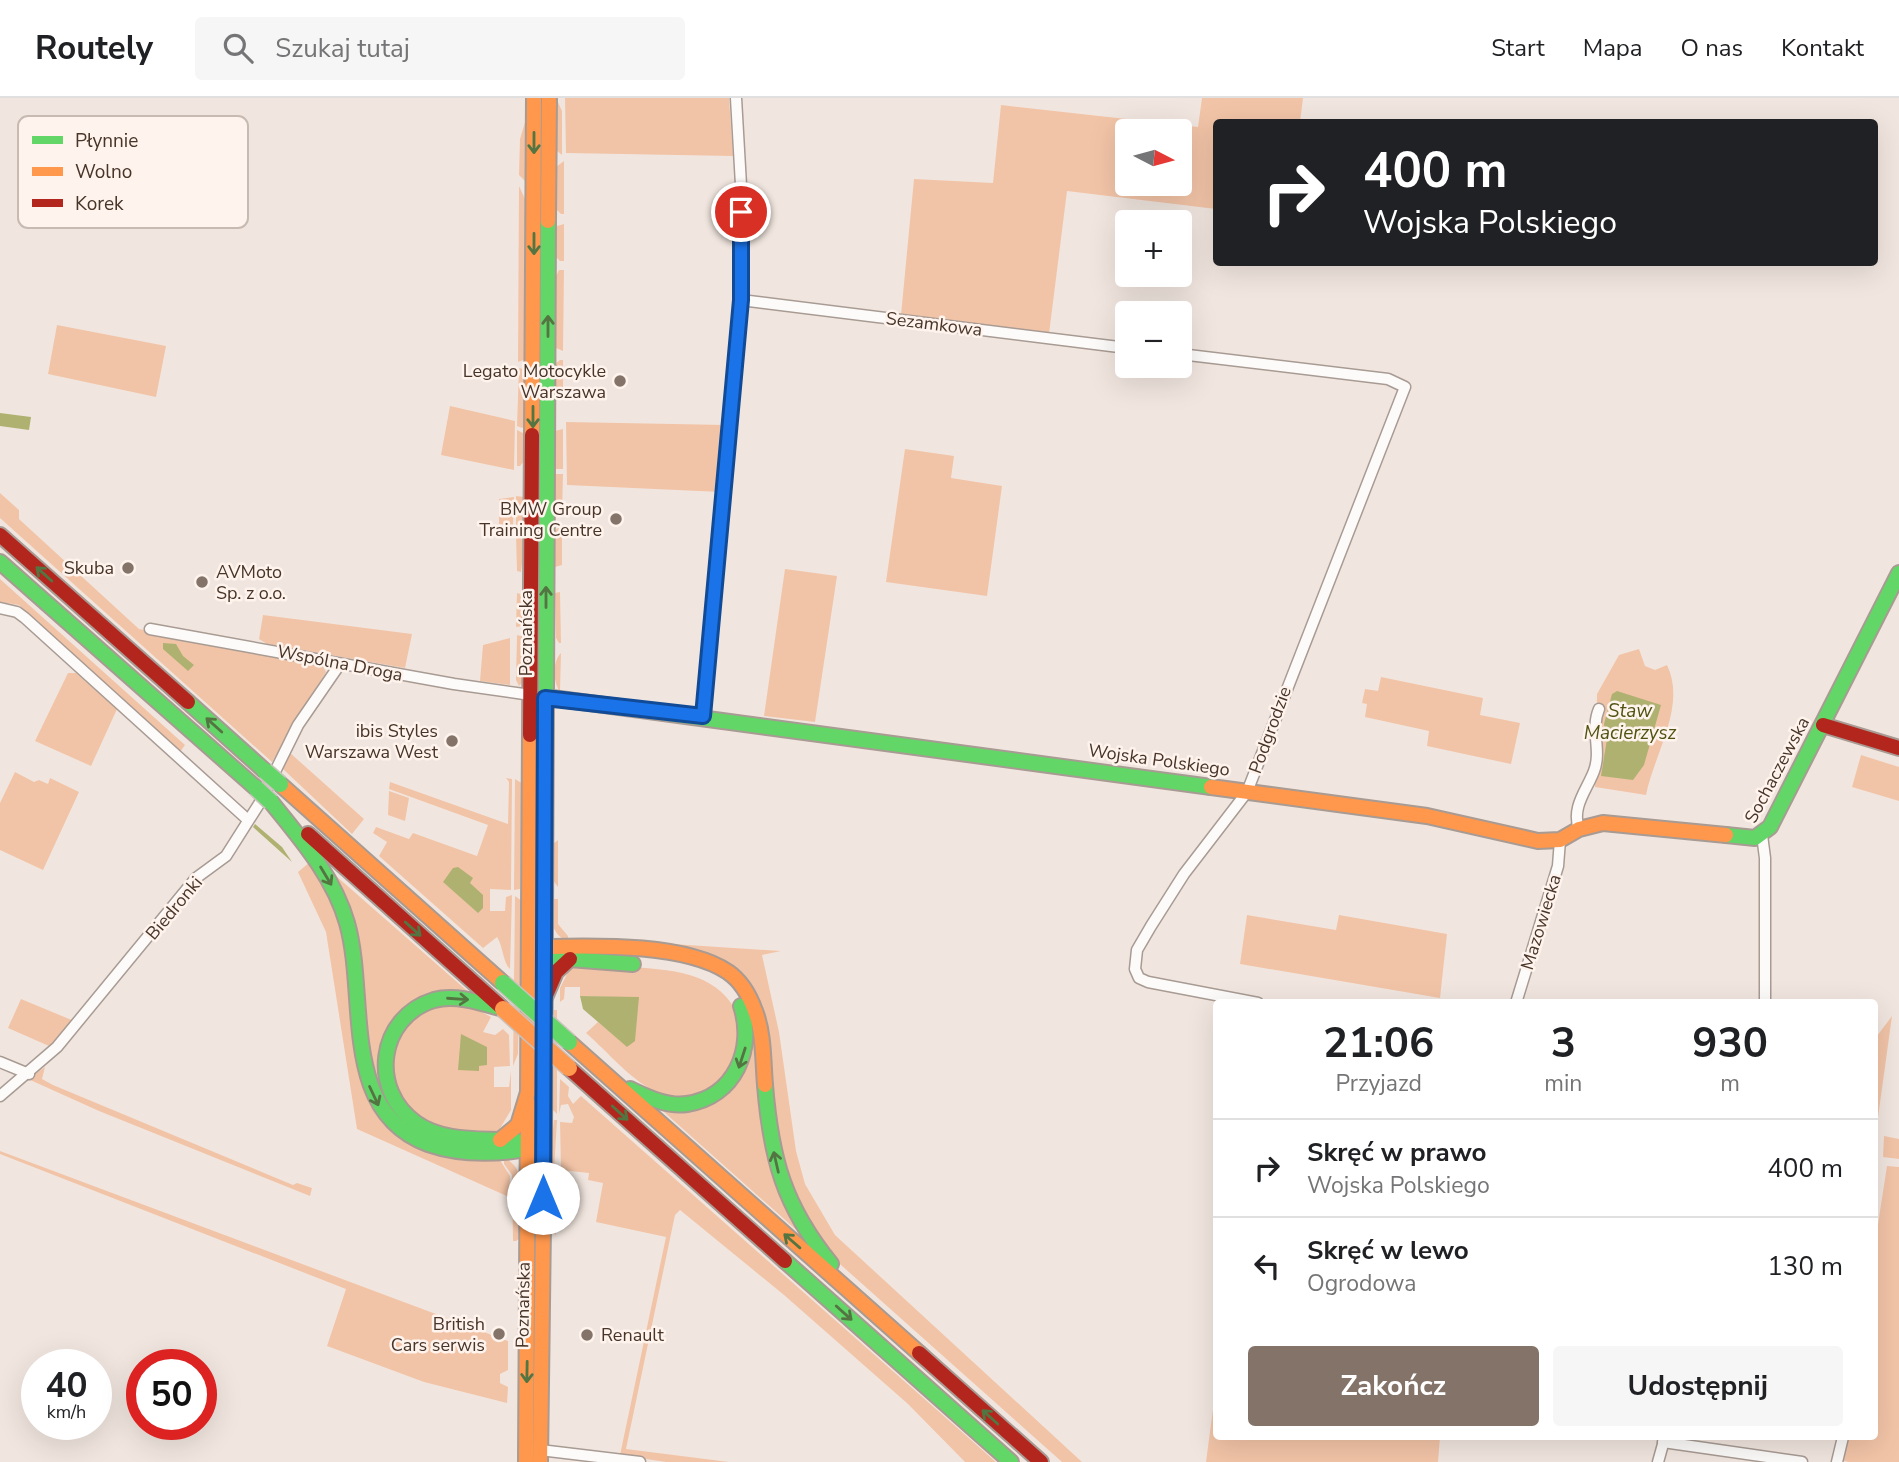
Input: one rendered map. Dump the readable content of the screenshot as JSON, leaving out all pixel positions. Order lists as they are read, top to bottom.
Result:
{
  "streets": {
    "main road": ["Poznańska", "Wojska Polskiego", "Sochaczewska"],
    "street": [
      "Sezamkowa",
      "Wspólna Droga",
      "Podgrodzie",
      "Biedronki",
      "Mazowiecka"
    ]
  },
  "crossings": [
    ["Poznańska", "Wspólna Droga"],
    ["Poznańska", "Wojska Polskiego"],
    ["Wspólna Droga", "Wojska Polskiego"],
    ["Wspólna Droga", "Biedronki"],
    ["Podgrodzie", "Wojska Polskiego"],
    ["Wojska Polskiego", "Mazowiecka"]
  ],
  "water": ["Staw Macierzysz"],
  "places": [
    "Legato Motocykle Warszawa",
    "BMW Group Training Centre",
    "Skuba",
    "AVMoto Sp. z o.o.",
    "ibis Styles Warszawa West",
    "British Cars serwis",
    "Renault"
  ],
  "legend": ["Płynnie", "Wolno", "Korek"],
  "north": "right",
  "page": {
    "header": "Routely",
    "search": "Szukaj tutaj",
    "nav": [
      "Start",
      "Mapa",
      "O nas",
      "Kontakt"
    ],
    "map_buttons": ["+", "−"],
    "turn": ["400 m", "Wojska Polskiego"],
    "eta": [
      "21:06",
      "Przyjazd",
      "3",
      "min",
      "930",
      "m"
    ],
    "list": [
      {
        "name": "Skręć w prawo",
        "note": "Wojska Polskiego",
        "value": "400 m"
      },
      {
        "name": "Skręć w lewo",
        "note": "Ogrodowa",
        "value": "130 m"
      }
    ],
    "buttons": ["Zakończ", "Udostępnij"],
    "speed": "40 km/h",
    "limit": "50"
  }
}
